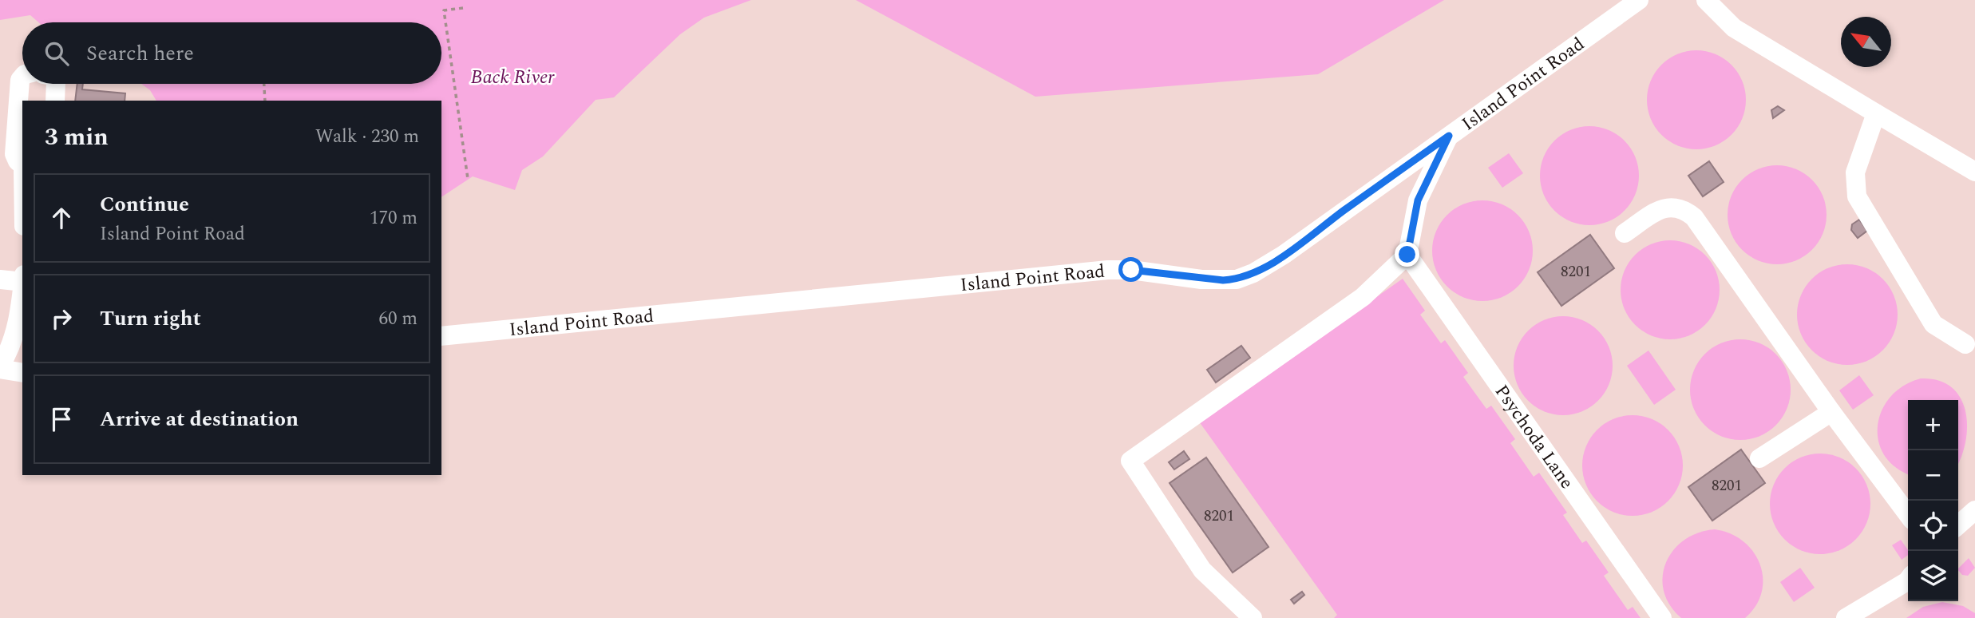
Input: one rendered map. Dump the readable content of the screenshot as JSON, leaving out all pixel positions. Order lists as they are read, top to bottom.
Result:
{
  "streets": {
    "street": ["Island Point Road", "Psychoda Lane"]
  },
  "water": ["Back River"],
  "house_numbers": ["8201", "8201", "8201"],
  "north": "top left",
  "page": {
    "search": "Search here",
    "heading": ["3 min", "Walk · 230 m"],
    "list": [
      ["Continue", "Island Point Road", "170 m"],
      ["Turn right", "60 m"],
      "Arrive at destination"
    ],
    "map_buttons": ["+", "−"]
  }
}
